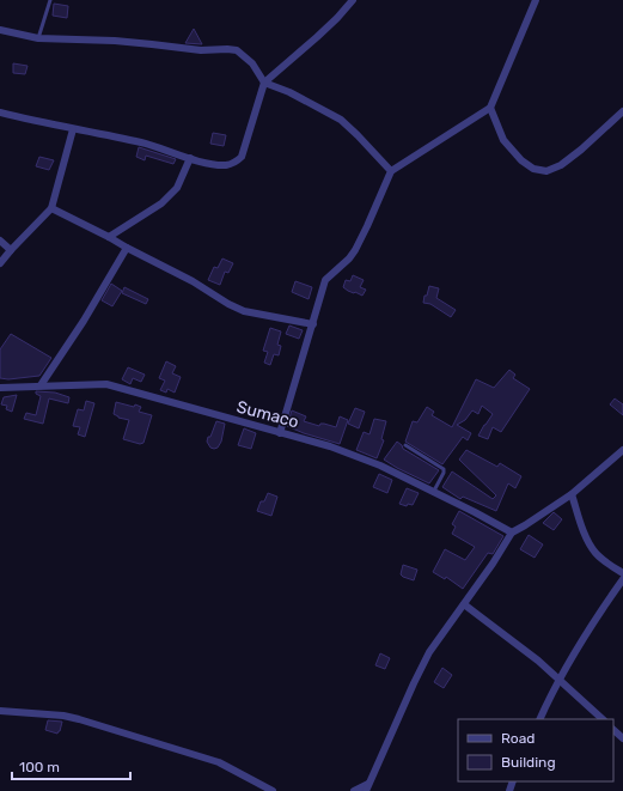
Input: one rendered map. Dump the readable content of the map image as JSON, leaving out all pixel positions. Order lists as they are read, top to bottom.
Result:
{
  "streets": {
    "street": ["Sumaco"]
  },
  "legend": ["Road", "Building"],
  "scale_bar": "100 m"
}
